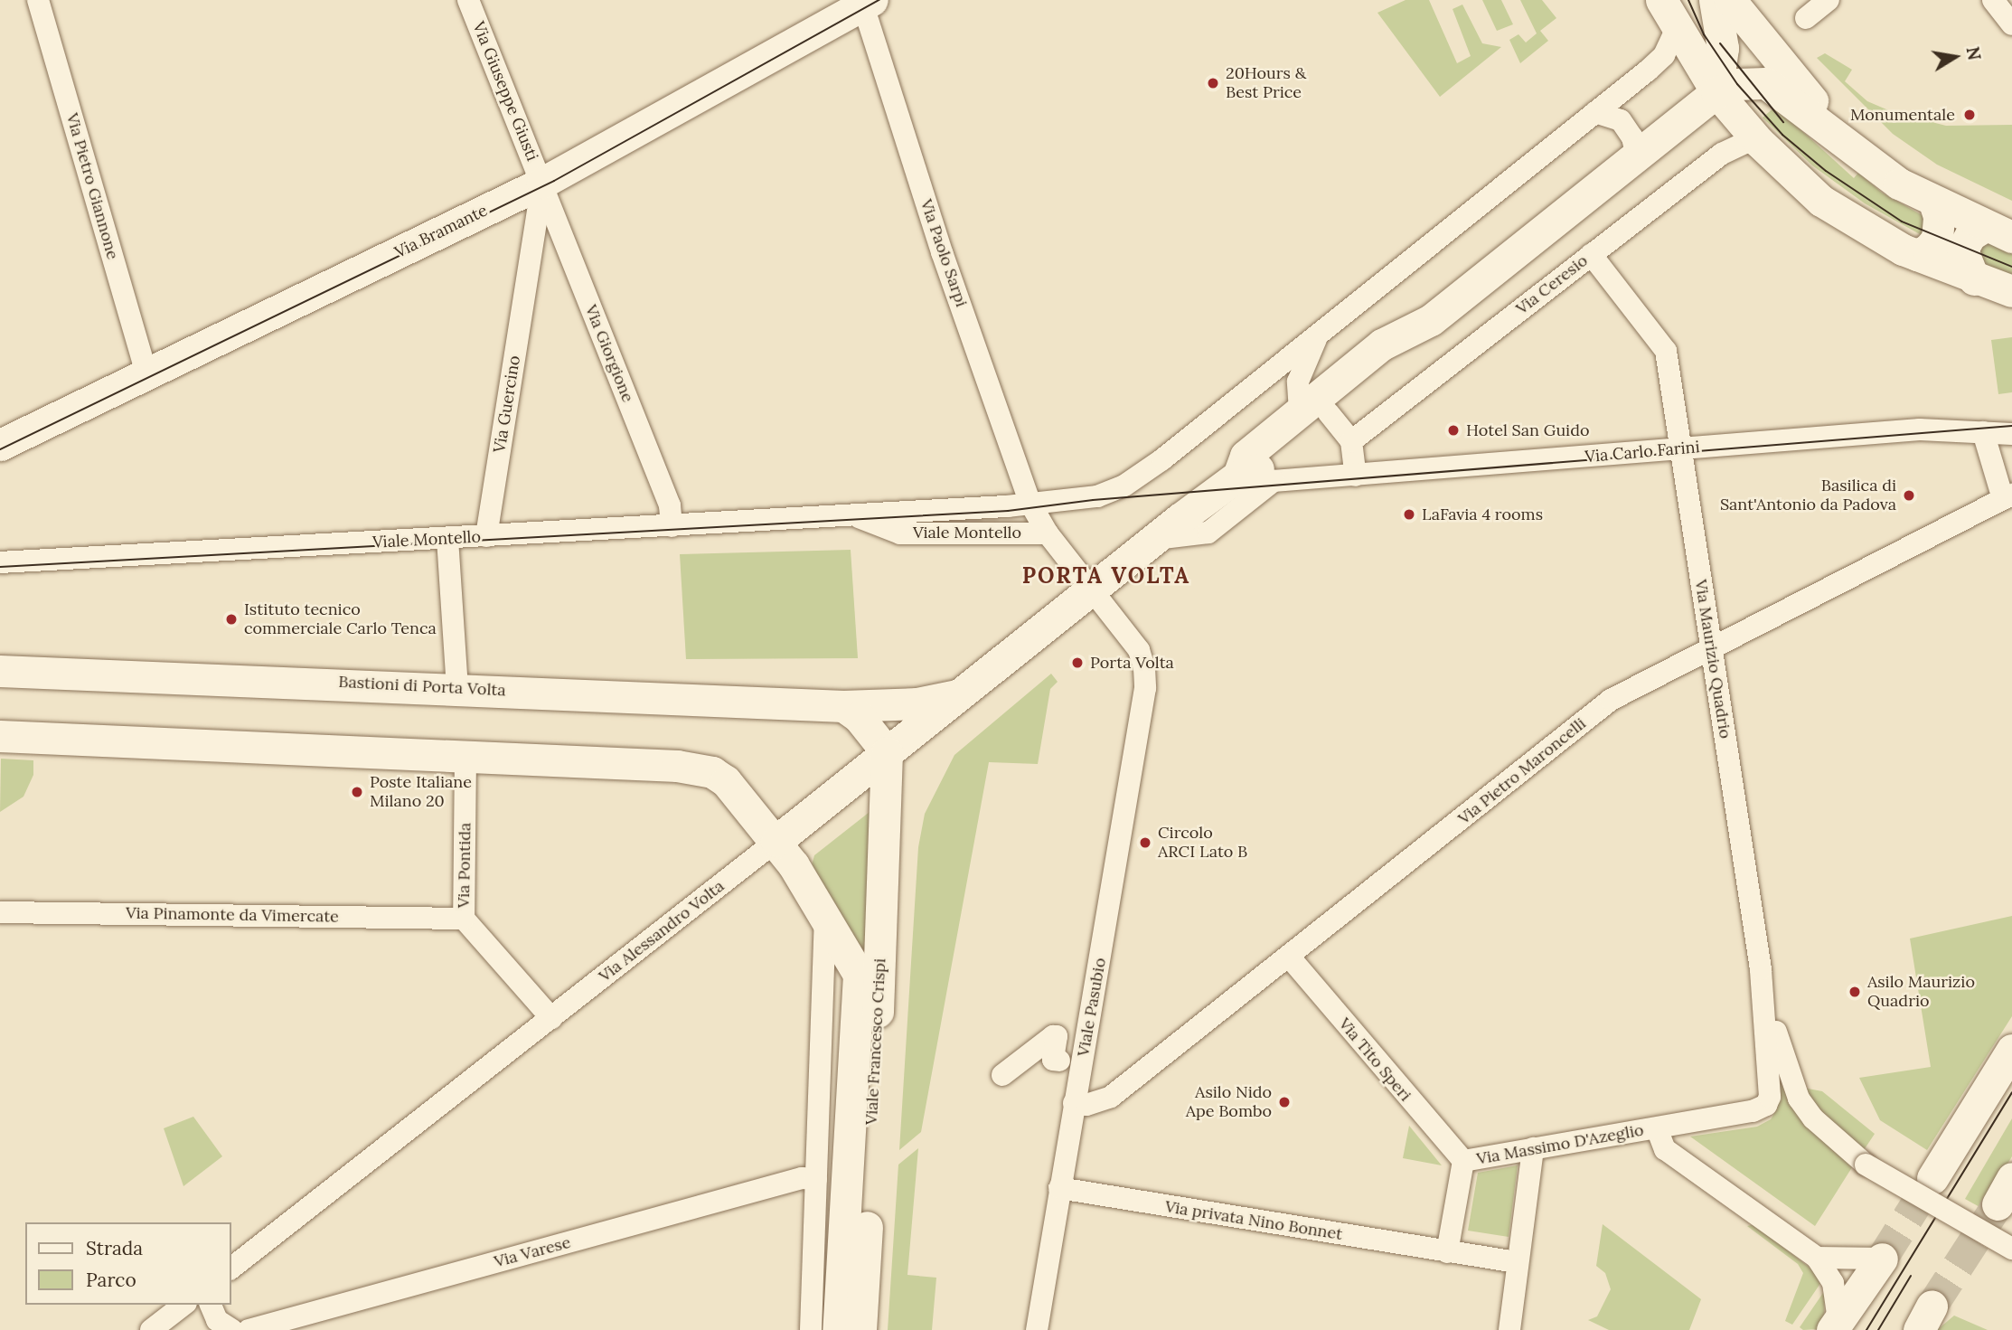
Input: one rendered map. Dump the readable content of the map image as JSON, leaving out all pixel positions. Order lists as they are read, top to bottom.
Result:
{
  "streets": {
    "main road": [
      "Via Bramante",
      "Bastioni di Porta Volta",
      "Via Alessandro Volta",
      "Viale Francesco Crispi"
    ],
    "street": [
      "Via Giuseppe Giusti",
      "Via Pietro Giannone",
      "Via Paolo Sarpi",
      "Via Ceresio",
      "Via Giorgione",
      "Via Guercino",
      "Via Carlo Farini",
      "Viale Montello",
      "Via Maurizio Quadrio",
      "Via Pietro Maroncelli",
      "Via Pontida",
      "Via Pinamonte da Vimercate",
      "Viale Pasubio",
      "Via Tito Speri",
      "Via Massimo D'Azeglio",
      "Via privata Nino Bonnet",
      "Via Varese"
    ]
  },
  "crossings": [
    ["Via Giuseppe Giusti", "Via Bramante"],
    ["Via Giuseppe Giusti", "Via Giorgione"],
    ["Via Giuseppe Giusti", "Via Guercino"],
    ["Via Pietro Giannone", "Via Bramante"],
    ["Via Bramante", "Via Paolo Sarpi"],
    ["Via Bramante", "Via Giorgione"],
    ["Via Bramante", "Via Guercino"],
    ["Via Paolo Sarpi", "Viale Montello"],
    ["Via Paolo Sarpi", "Via Alessandro Volta"],
    ["Via Paolo Sarpi", "Viale Pasubio"],
    ["Via Ceresio", "Via Maurizio Quadrio"],
    ["Via Giorgione", "Via Guercino"],
    ["Via Giorgione", "Viale Montello"],
    ["Via Guercino", "Viale Montello"],
    ["Via Carlo Farini", "Via Maurizio Quadrio"],
    ["Via Carlo Farini", "Via Alessandro Volta"],
    ["Via Maurizio Quadrio", "Via Pietro Maroncelli"],
    ["Via Maurizio Quadrio", "Via Massimo D'Azeglio"],
    ["Bastioni di Porta Volta", "Via Alessandro Volta"],
    ["Via Pietro Maroncelli", "Viale Pasubio"],
    ["Via Pietro Maroncelli", "Via Tito Speri"],
    ["Via Pontida", "Via Pinamonte da Vimercate"],
    ["Via Pontida", "Via Alessandro Volta"],
    ["Via Alessandro Volta", "Viale Francesco Crispi"],
    ["Viale Pasubio", "Via privata Nino Bonnet"],
    ["Via Tito Speri", "Via Massimo D'Azeglio"]
  ],
  "districts": ["PORTA VOLTA"],
  "places": [
    "20Hours & Best Price",
    "Monumentale",
    "Hotel San Guido",
    "Basilica di Sant'Antonio da Padova",
    "LaFavia 4 rooms",
    "Istituto tecnico commerciale Carlo Tenca",
    "Porta Volta",
    "Poste Italiane Milano 20",
    "Circolo ARCI Lato B",
    "Asilo Maurizio Quadrio",
    "Asilo Nido Ape Bombo"
  ],
  "legend": ["Strada", "Parco"],
  "north": "right"
}
